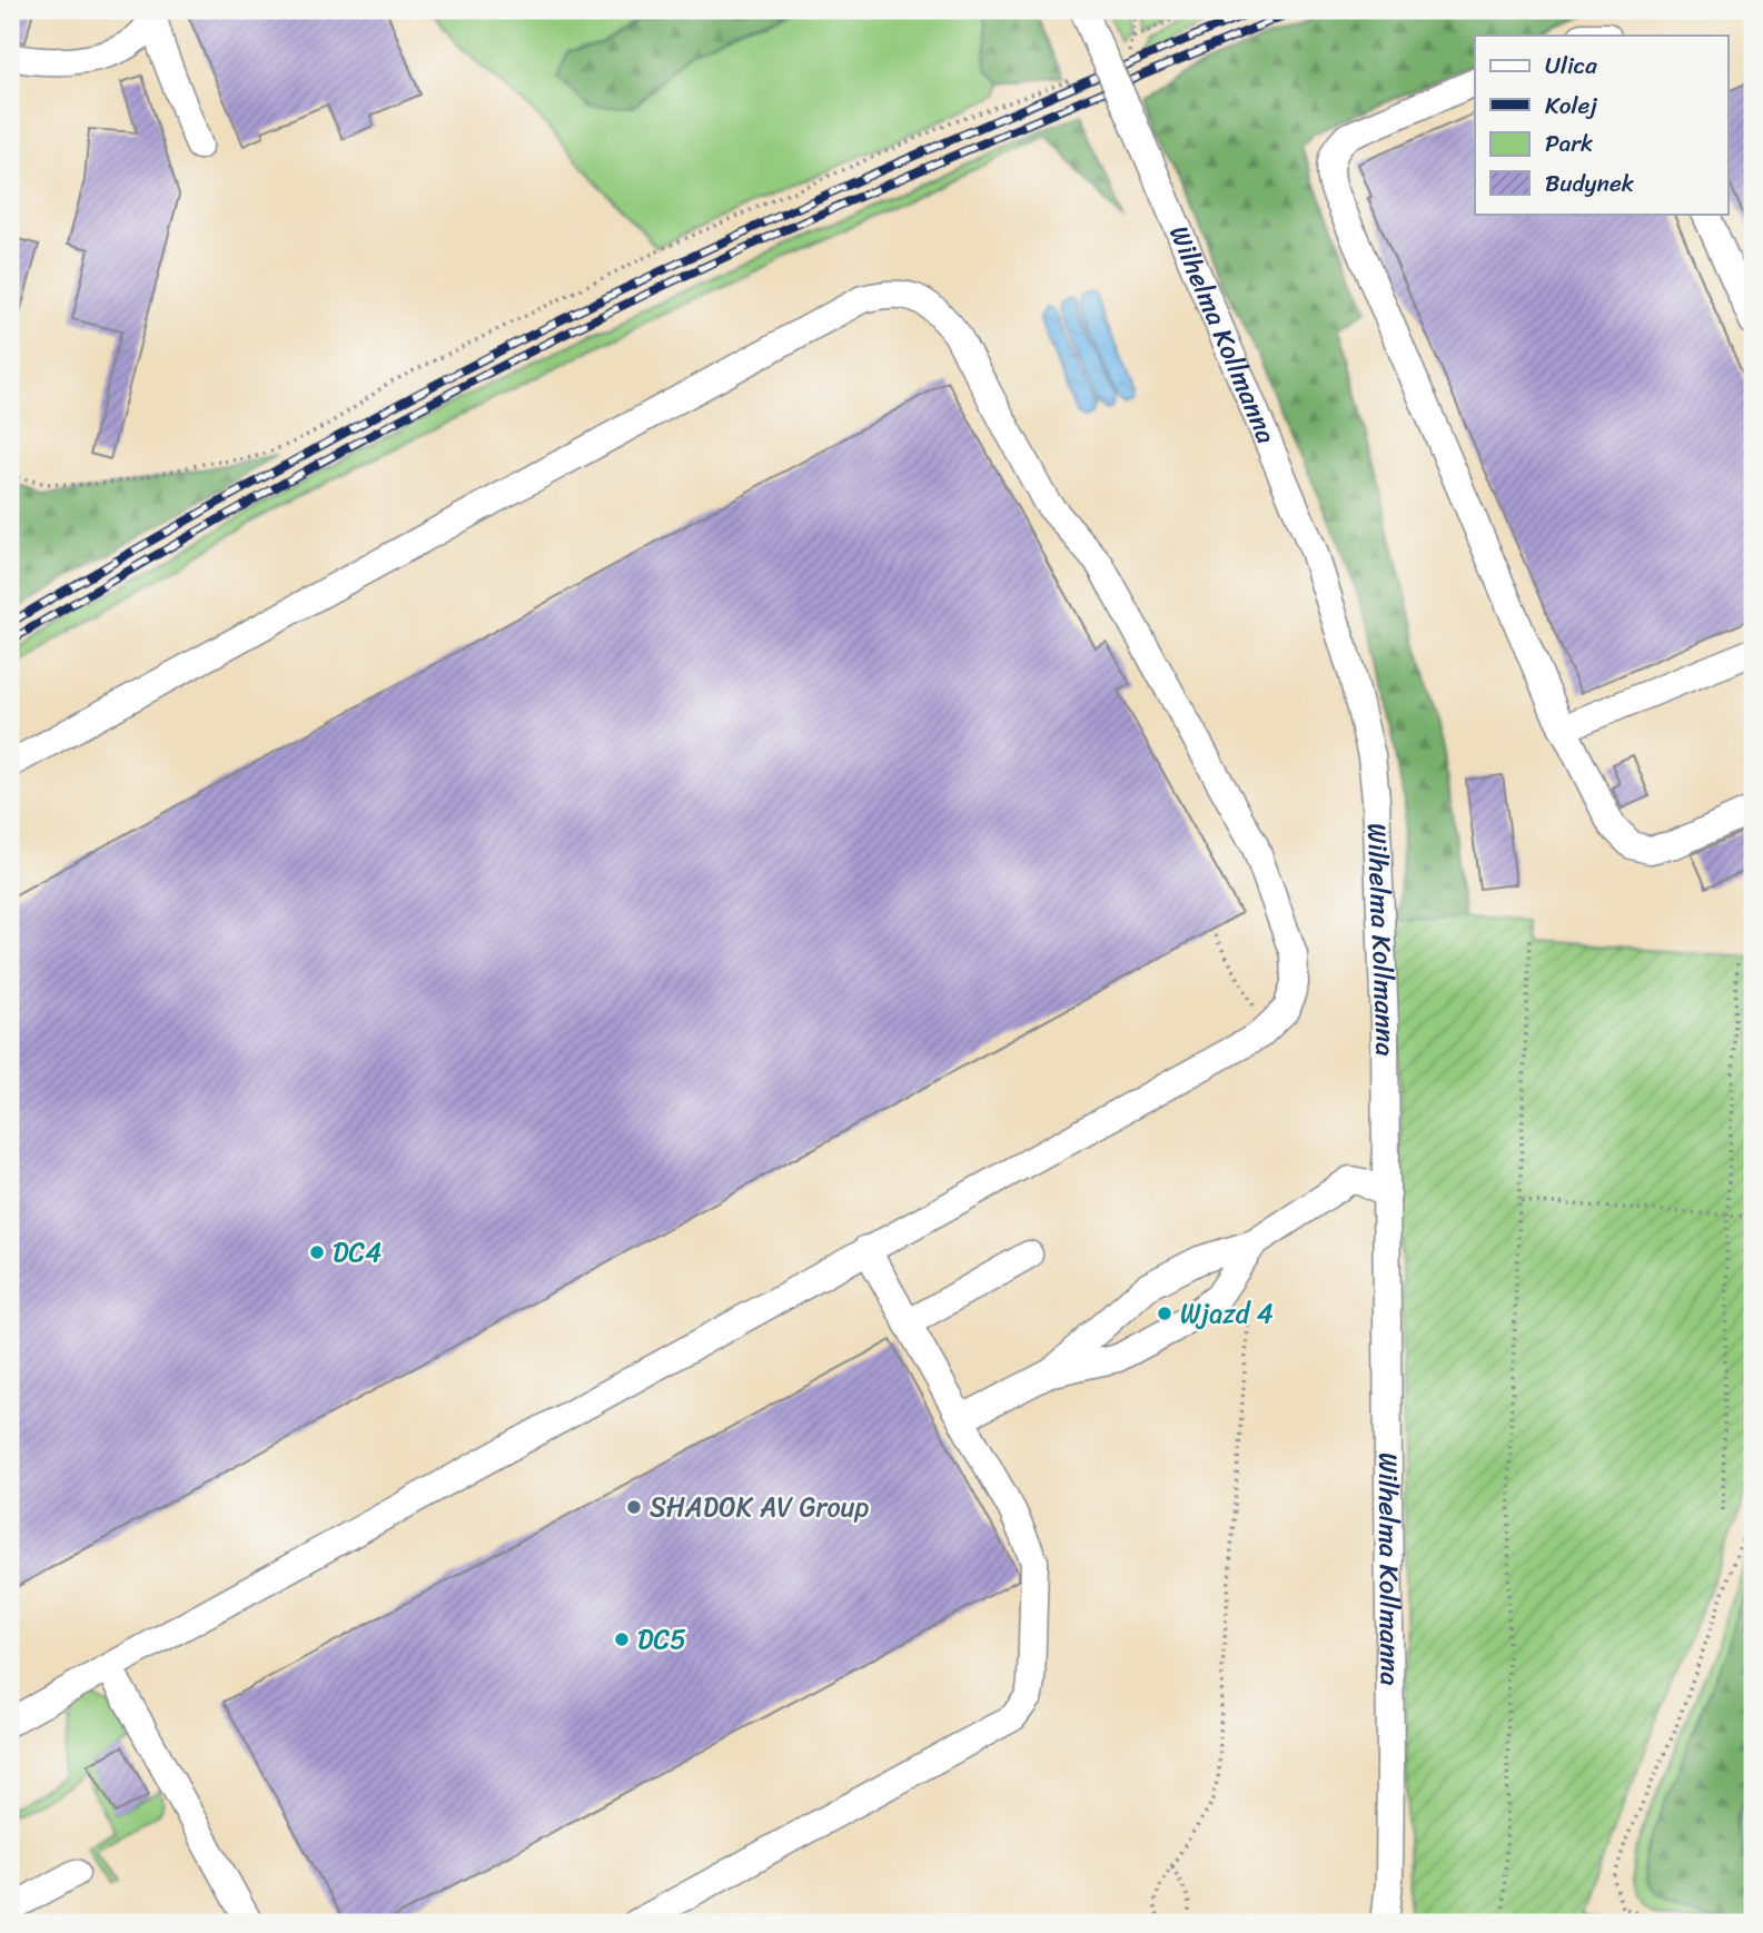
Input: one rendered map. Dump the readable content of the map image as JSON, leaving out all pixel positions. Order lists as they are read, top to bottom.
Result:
{
  "streets": {
    "street": ["Wilhelma Kollmanna"]
  },
  "places": [
    "DC4",
    "Wjazd 4",
    "SHADOK AV Group",
    "DC5"
  ],
  "legend": [
    "Ulica",
    "Kolej",
    "Park",
    "Budynek"
  ]
}
